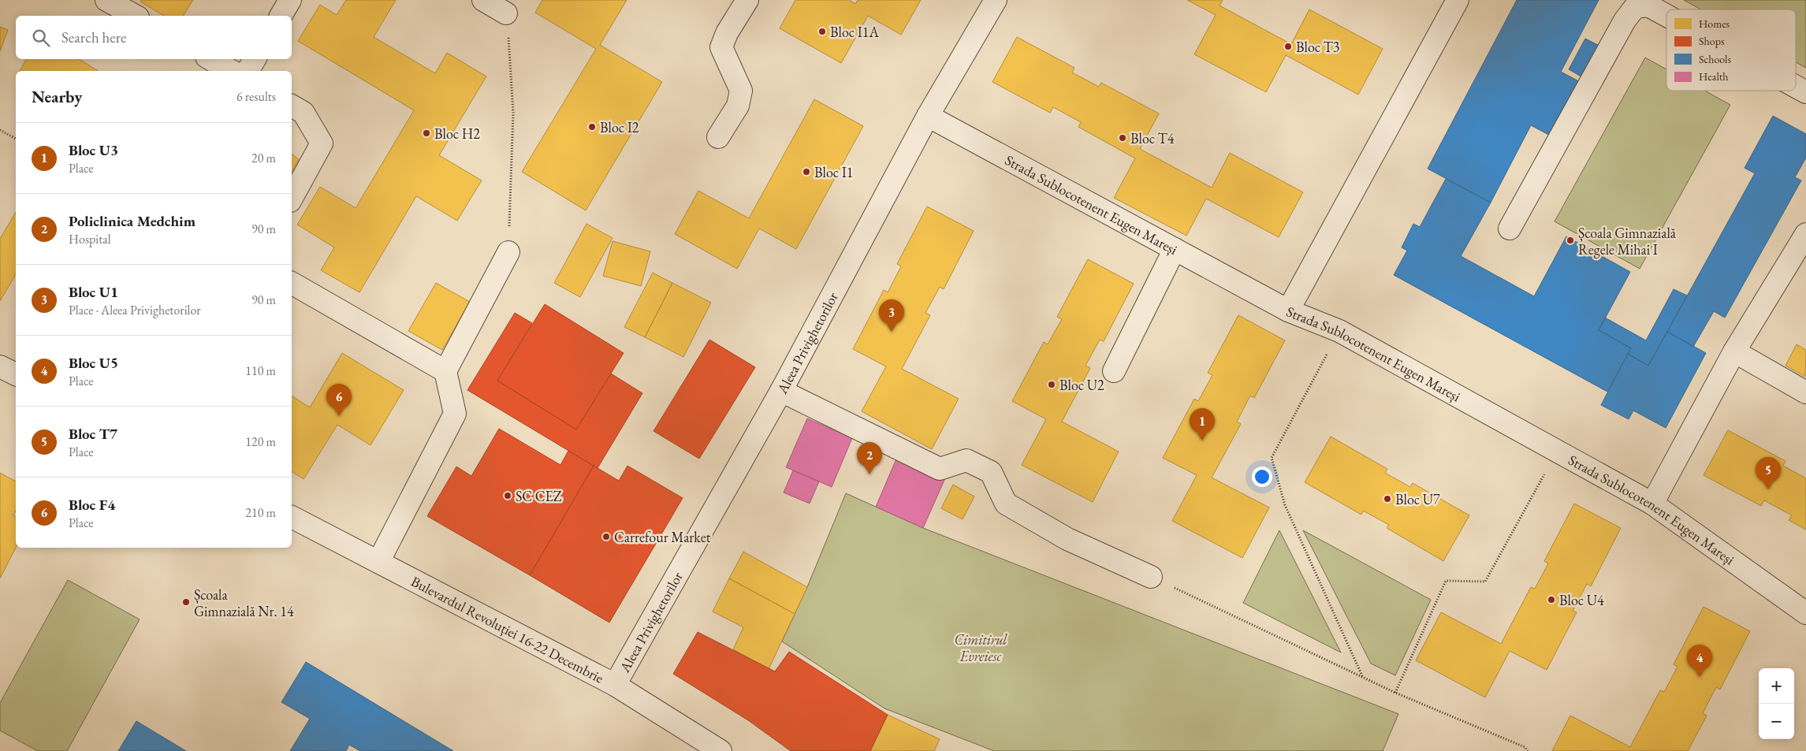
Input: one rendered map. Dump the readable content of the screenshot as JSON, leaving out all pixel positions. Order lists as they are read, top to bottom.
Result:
{
  "streets": {
    "street": ["Strada Sublocotenent Eugen Mareși", "Aleea Privighetorilor", "Bulevardul Revoluției 16-22 Decembrie"]
  },
  "crossings": [
    ["Strada Sublocotenent Eugen Mareși", "Aleea Privighetorilor"],
    ["Aleea Privighetorilor", "Bulevardul Revoluției 16-22 Decembrie"]
  ],
  "parks": ["Cimitirul Evreiesc"],
  "places": [
    "Bloc I1A",
    "Bloc T3",
    "Bloc I2",
    "Bloc H2",
    "Bloc T4",
    "Bloc I1",
    "Școala Gimnazială Regele Mihai I",
    "Bloc U2",
    "SC CEZ",
    "Bloc U7",
    "Carrefour Market",
    "Bloc U4",
    "Școala Gimnazială Nr. 14"
  ],
  "legend": [
    "Homes",
    "Shops",
    "Schools",
    "Health"
  ],
  "page": {
    "search": "Search here",
    "heading": ["Nearby", "6 results"],
    "list": [
      {
        "mark": "1",
        "name": "Bloc U3",
        "note": "Place",
        "value": "20 m"
      },
      {
        "mark": "2",
        "name": "Policlinica Medchim",
        "note": "Hospital",
        "value": "90 m"
      },
      {
        "mark": "3",
        "name": "Bloc U1",
        "note": "Place · Aleea Privighetorilor",
        "value": "90 m"
      },
      {
        "mark": "4",
        "name": "Bloc U5",
        "note": "Place",
        "value": "110 m"
      },
      {
        "mark": "5",
        "name": "Bloc T7",
        "note": "Place",
        "value": "120 m"
      },
      {
        "mark": "6",
        "name": "Bloc F4",
        "note": "Place",
        "value": "210 m"
      }
    ],
    "pins": [
      "3",
      "6",
      "1",
      "2",
      "5",
      "4"
    ],
    "map_buttons": ["+", "−"]
  }
}
